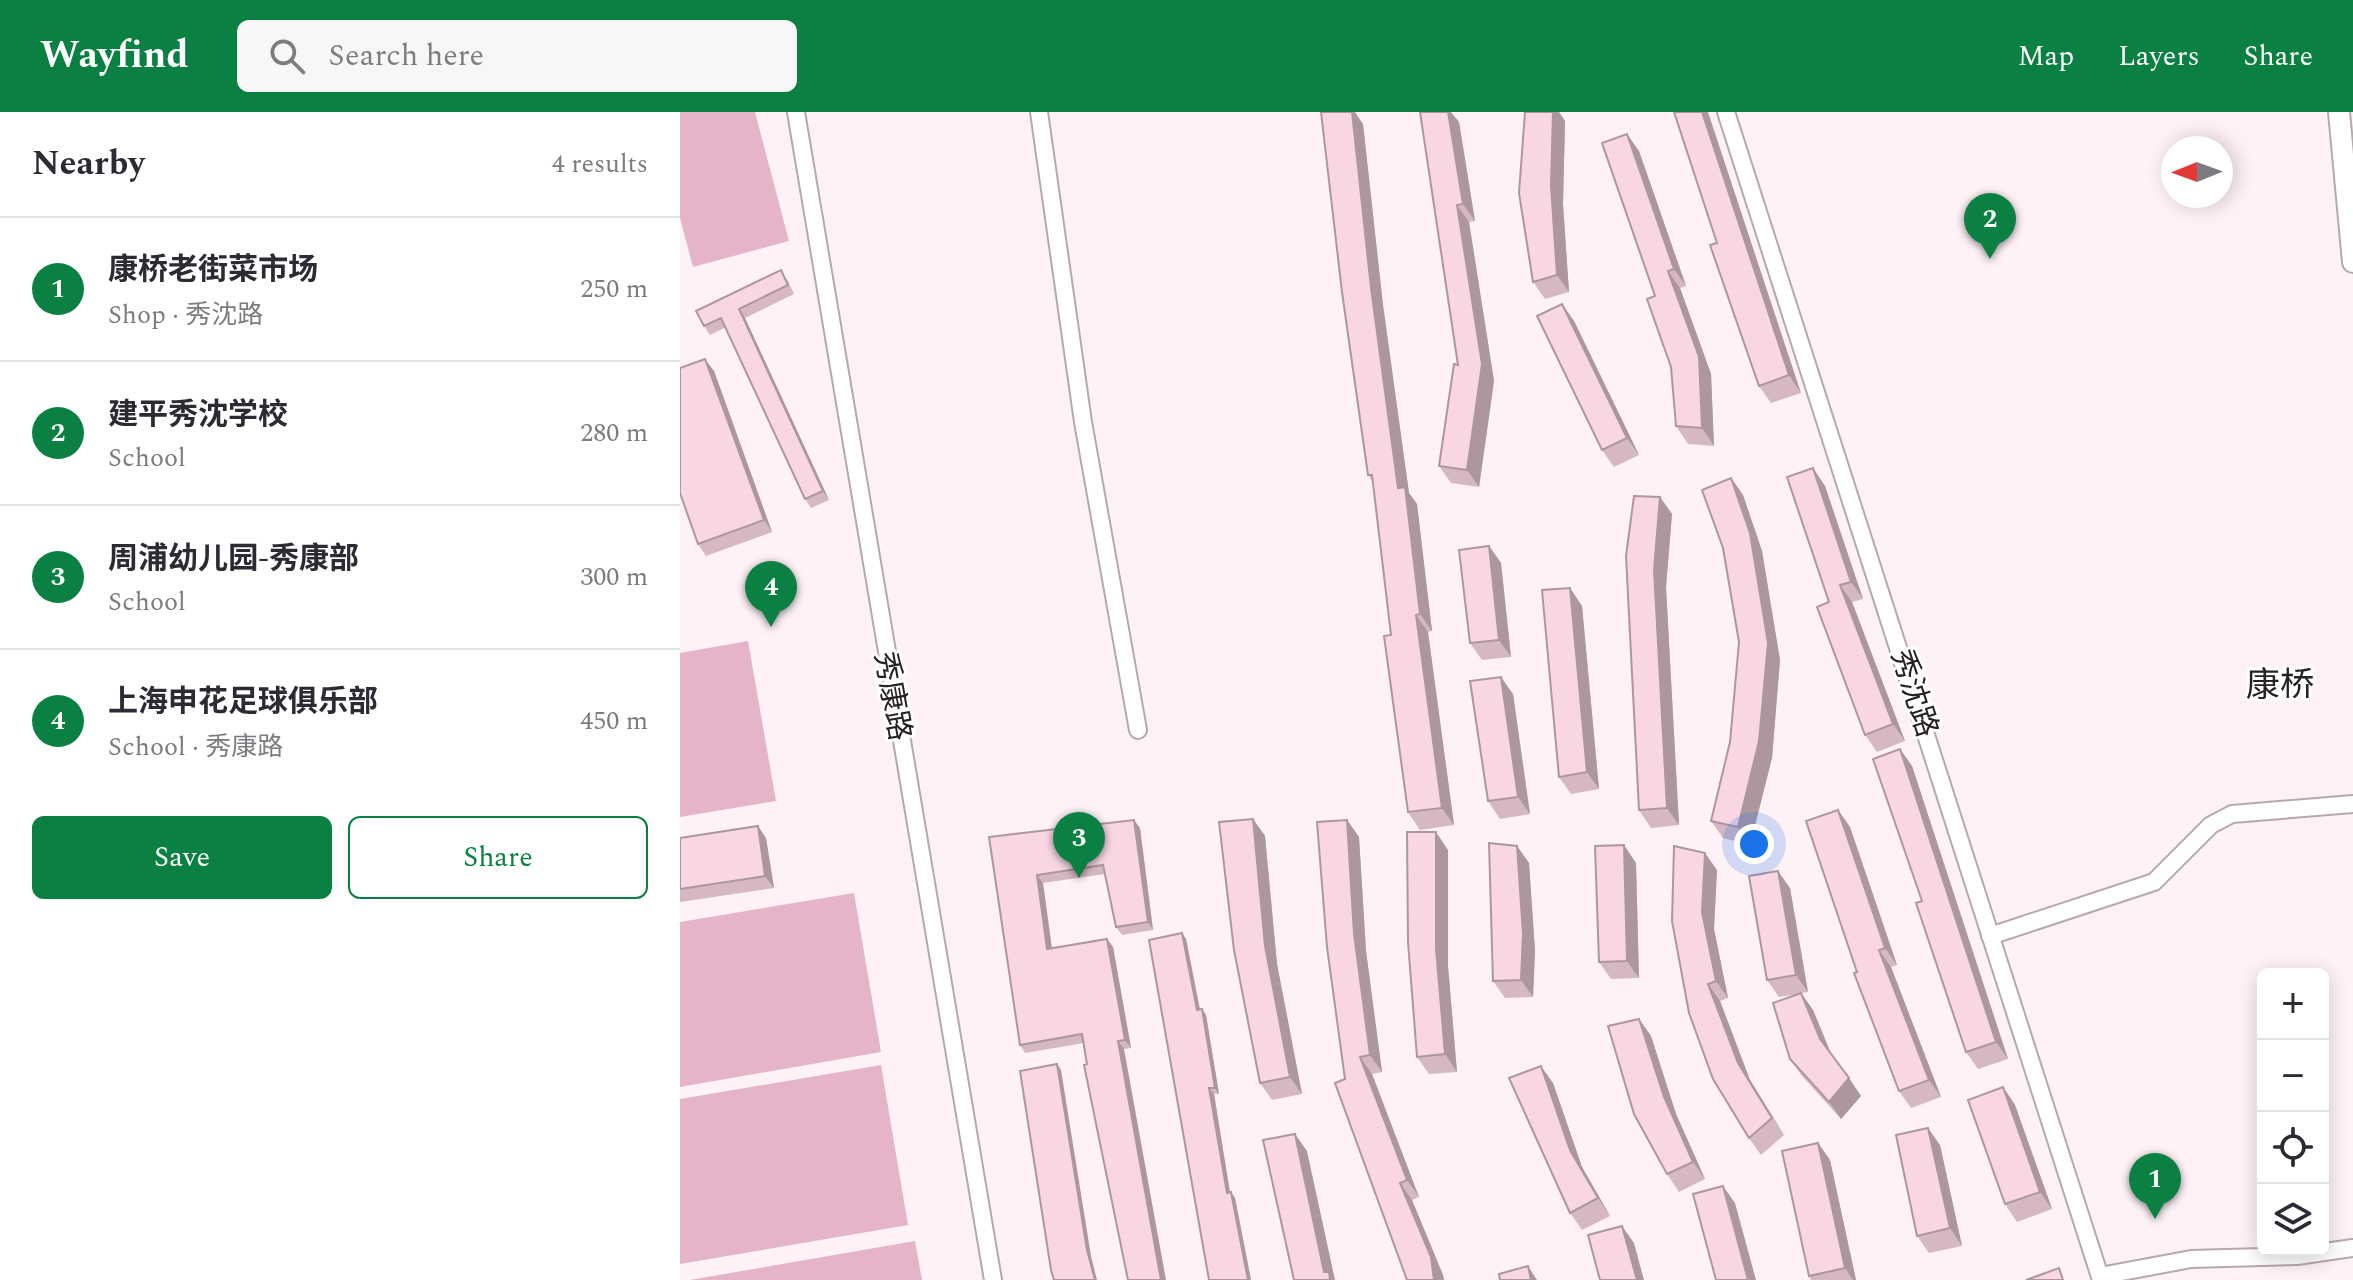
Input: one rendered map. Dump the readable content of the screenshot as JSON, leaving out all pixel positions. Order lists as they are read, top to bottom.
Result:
{
  "streets": {
    "street": ["秀沈路", "秀康路"]
  },
  "districts": ["康桥"],
  "north": "left",
  "page": {
    "header": "Wayfind",
    "search": "Search here",
    "nav": ["Map", "Layers", "Share"],
    "heading": ["Nearby", "4 results"],
    "pins": [
      "2",
      "4",
      "3",
      "1"
    ],
    "list": [
      {
        "mark": "1",
        "name": "康桥老街菜市场",
        "note": "Shop · 秀沈路",
        "value": "250 m"
      },
      {
        "mark": "2",
        "name": "建平秀沈学校",
        "note": "School",
        "value": "280 m"
      },
      {
        "mark": "3",
        "name": "周浦幼儿园-秀康部",
        "note": "School",
        "value": "300 m"
      },
      {
        "mark": "4",
        "name": "上海申花足球俱乐部",
        "note": "School · 秀康路",
        "value": "450 m"
      }
    ],
    "buttons": ["Save", "Share"],
    "map_buttons": ["+", "−"]
  }
}
